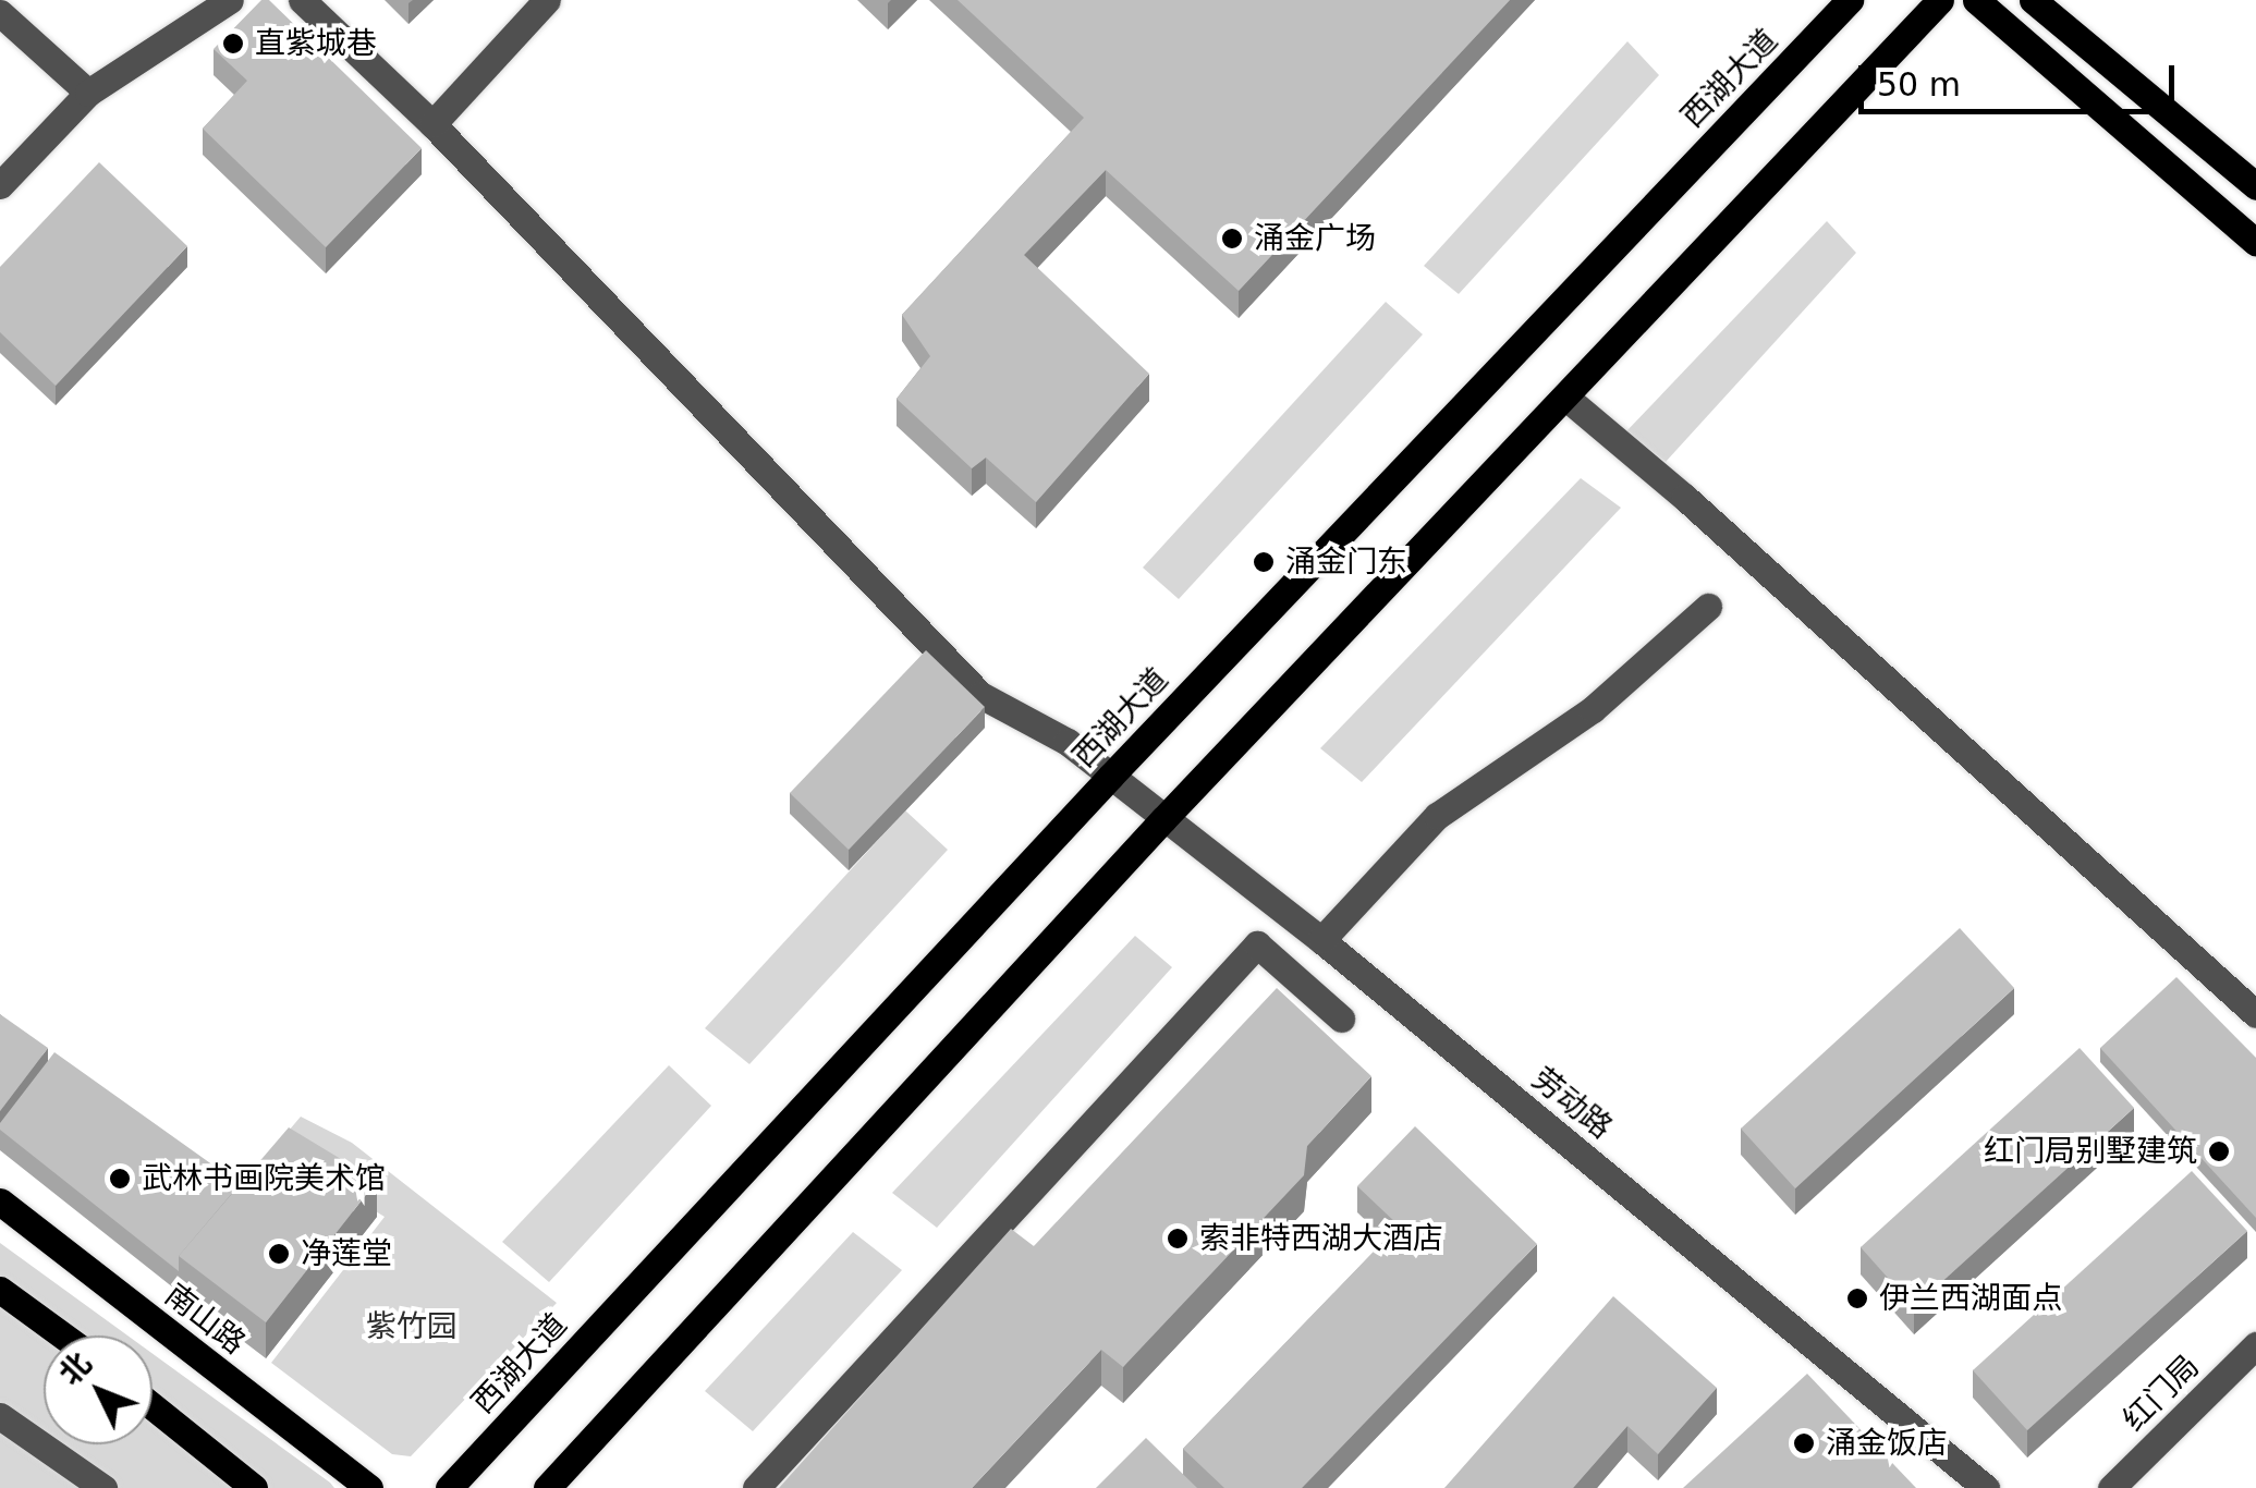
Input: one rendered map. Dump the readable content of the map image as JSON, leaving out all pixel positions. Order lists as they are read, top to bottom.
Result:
{
  "streets": {
    "main road": ["西湖大道", "南山路"],
    "street": ["劳动路", "红门局"]
  },
  "crossings": [
    ["西湖大道", "劳动路"]
  ],
  "parks": ["紫竹园"],
  "places": [
    "直紫城巷",
    "涌金广场",
    "涌金门东",
    "红门局别墅建筑",
    "武林书画院美术馆",
    "索非特西湖大酒店",
    "净莲堂",
    "伊兰西湖面点",
    "涌金饭店"
  ],
  "scale_bar": "50 m",
  "north": "top left"
}
